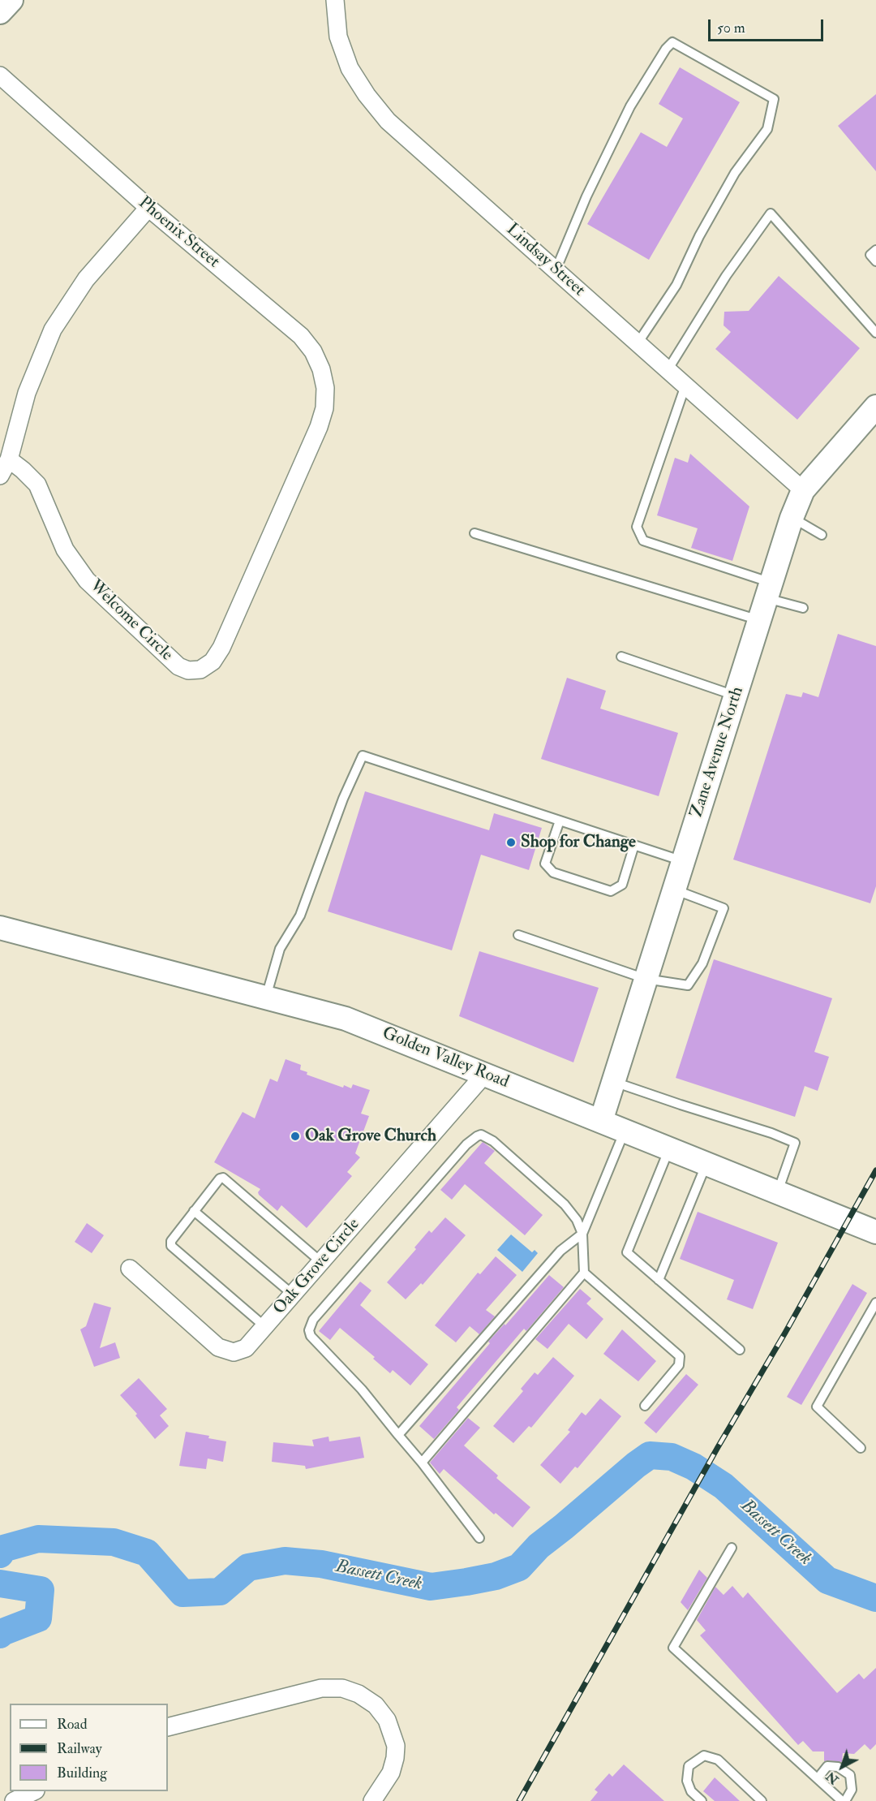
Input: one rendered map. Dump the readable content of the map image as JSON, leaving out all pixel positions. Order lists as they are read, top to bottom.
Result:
{
  "streets": {
    "street": [
      "Phoenix Street",
      "Lindsay Street",
      "Welcome Circle",
      "Zane Avenue North",
      "Golden Valley Road",
      "Oak Grove Circle"
    ]
  },
  "crossings": [
    ["Phoenix Street", "Welcome Circle"],
    ["Lindsay Street", "Zane Avenue North"],
    ["Zane Avenue North", "Golden Valley Road"],
    ["Golden Valley Road", "Oak Grove Circle"]
  ],
  "water": ["Bassett Creek"],
  "places": ["Shop for Change", "Oak Grove Church"],
  "legend": ["Road", "Railway", "Building"],
  "scale_bar": "50 m",
  "north": "bottom left"
}
